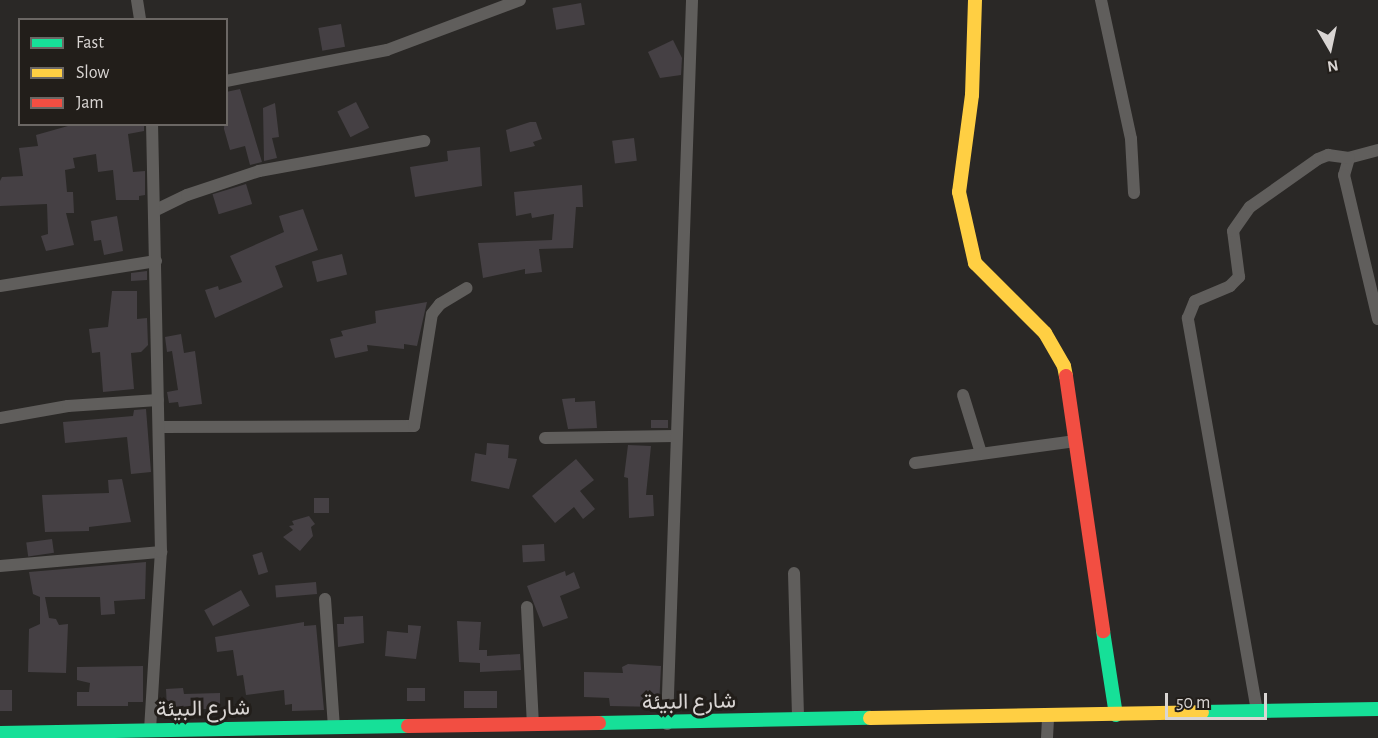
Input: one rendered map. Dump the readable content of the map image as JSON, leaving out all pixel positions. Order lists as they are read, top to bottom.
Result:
{
  "streets": {
    "street": ["شارع البيئة"]
  },
  "legend": ["Fast", "Slow", "Jam"],
  "scale_bar": "50 m",
  "north": "bottom"
}
